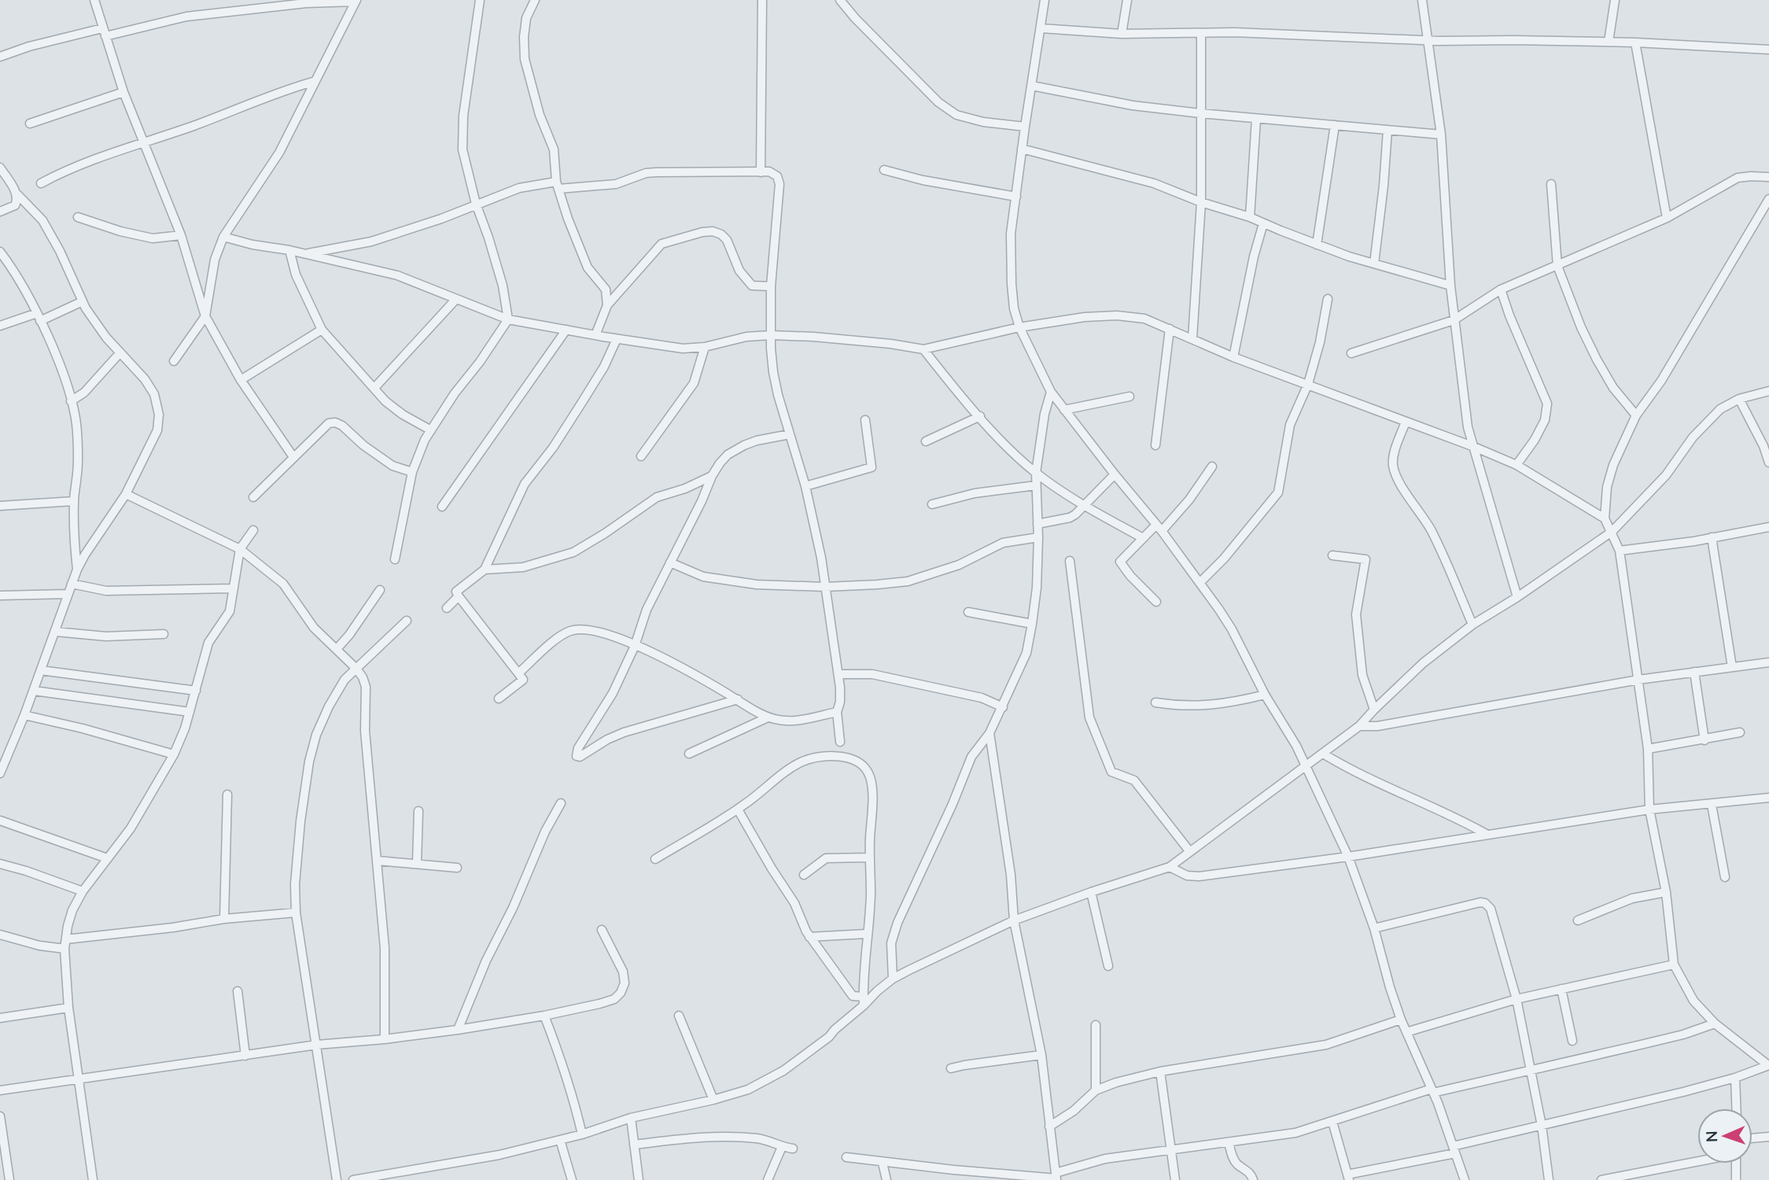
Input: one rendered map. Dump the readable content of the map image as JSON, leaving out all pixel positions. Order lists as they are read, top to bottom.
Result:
{
  "north": "left"
}
